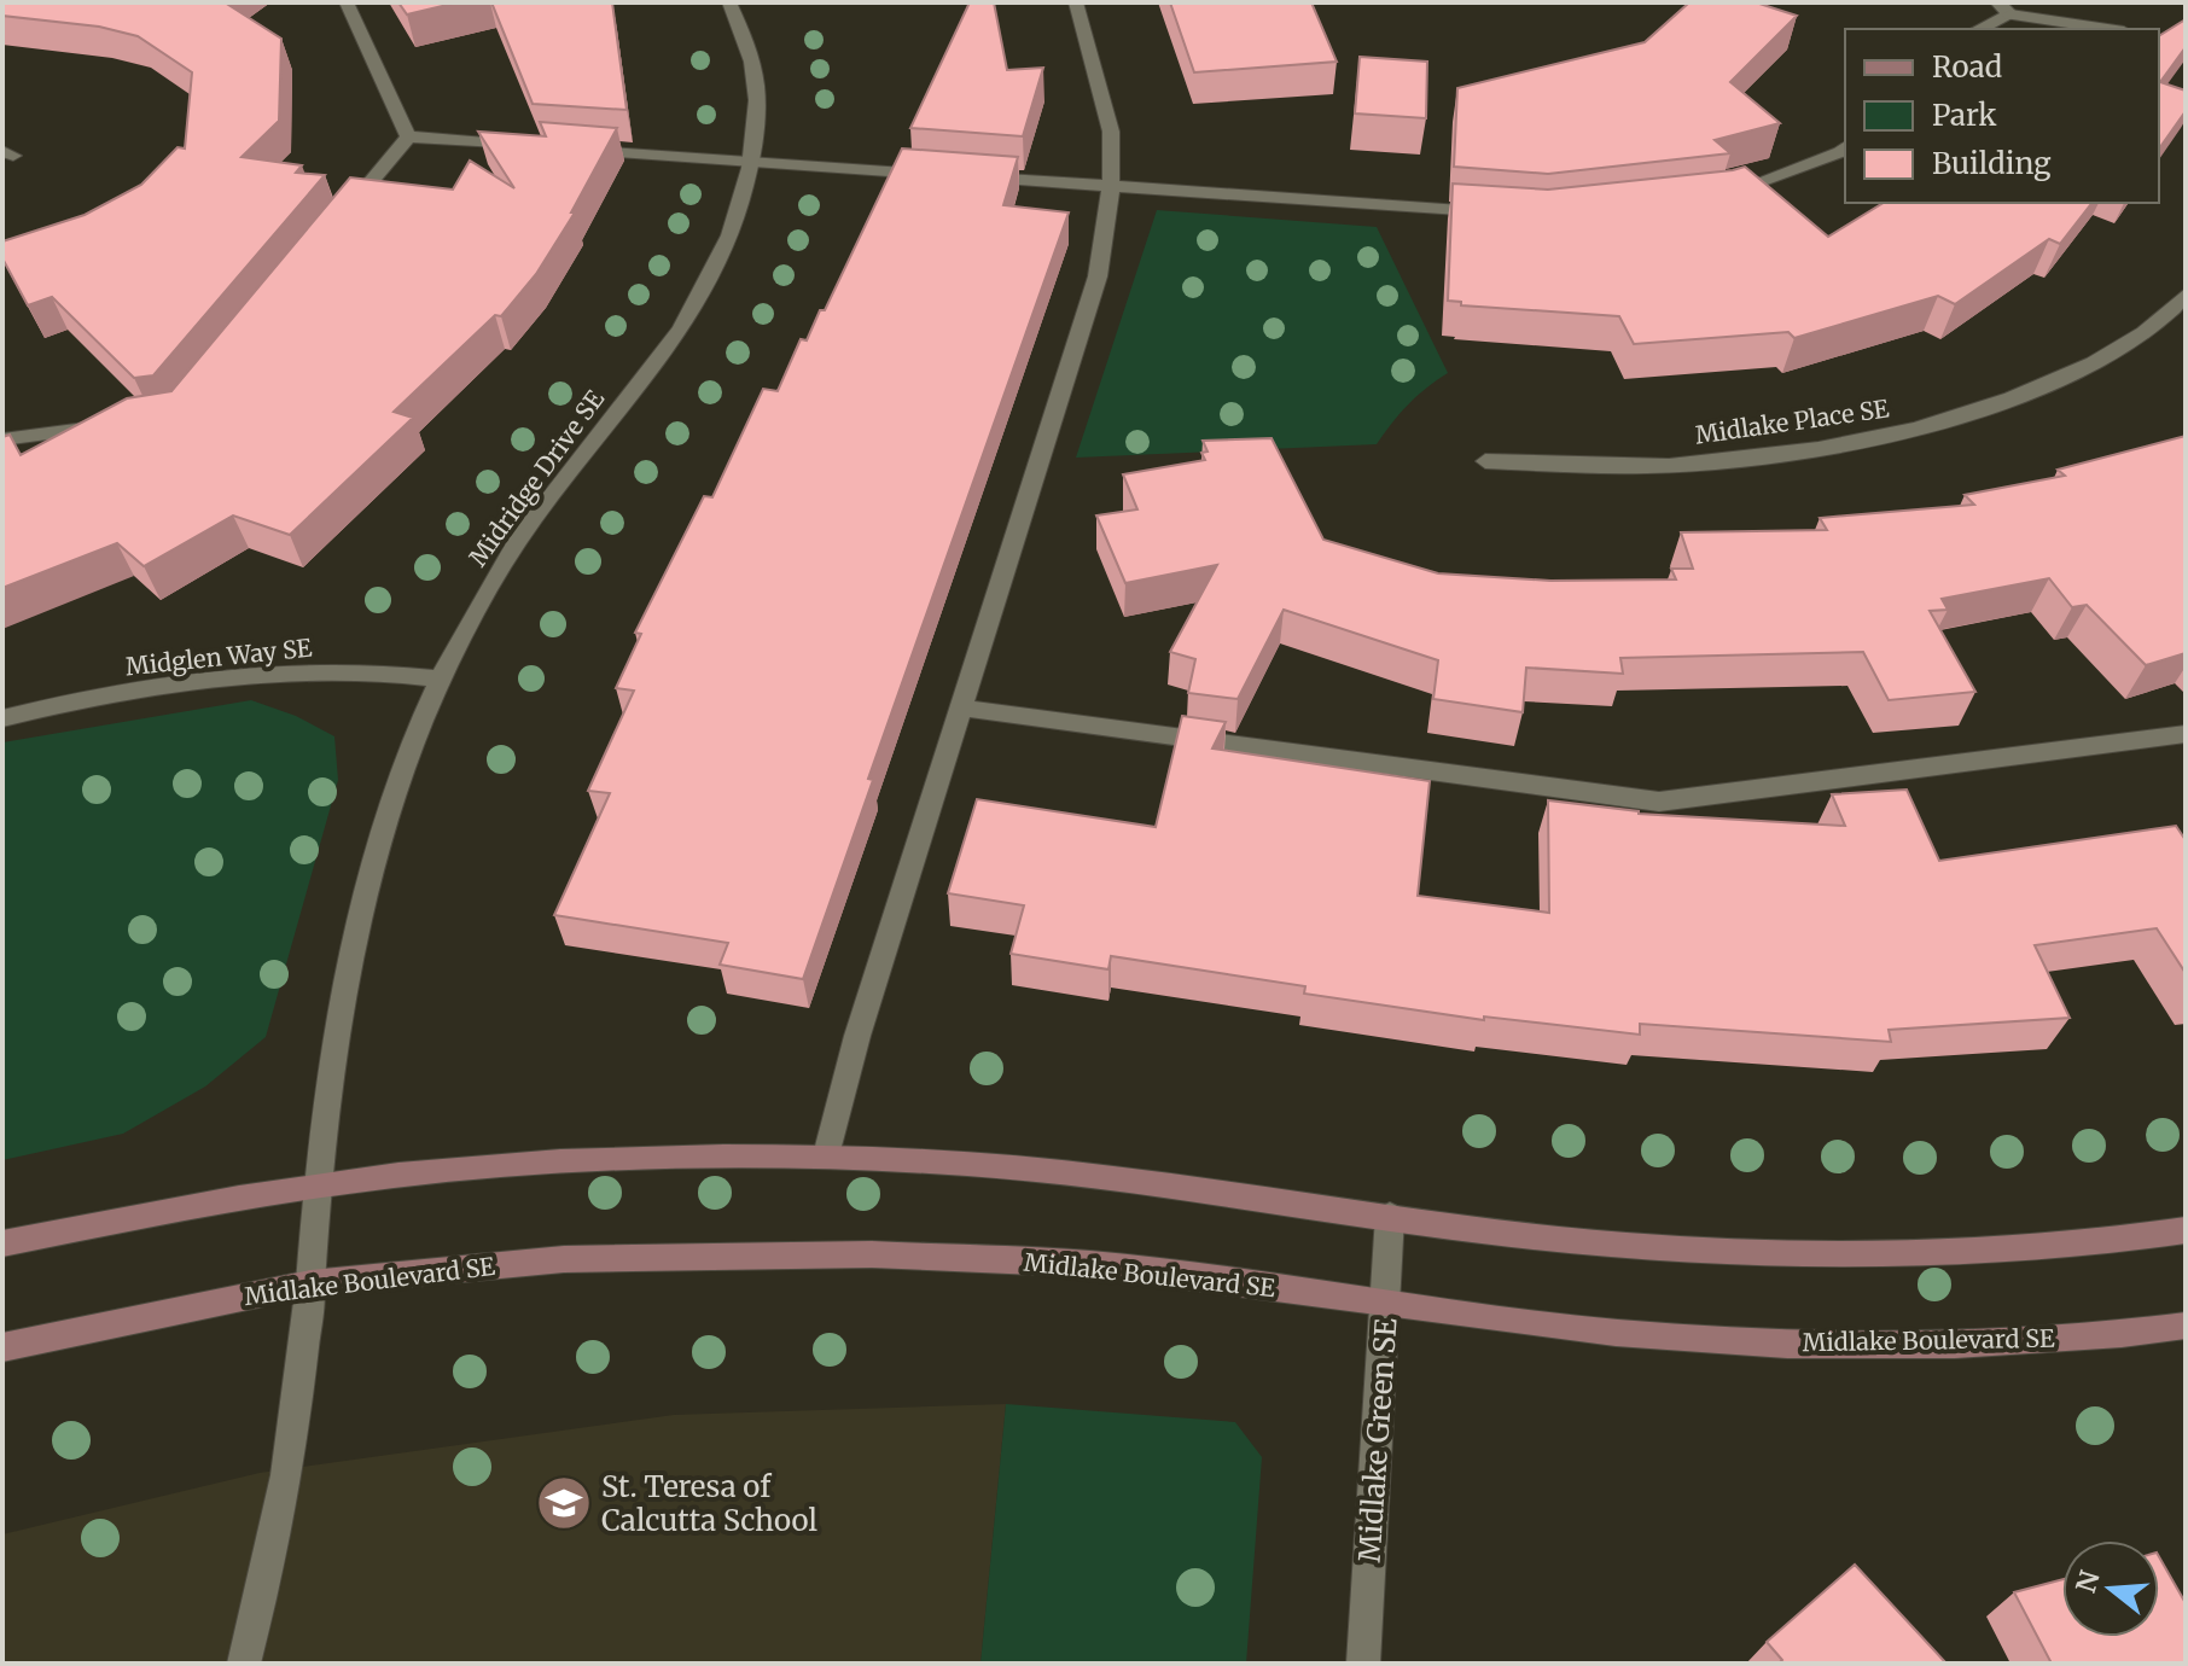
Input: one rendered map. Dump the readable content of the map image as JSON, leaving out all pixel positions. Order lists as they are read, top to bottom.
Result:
{
  "streets": {
    "street": [
      "Midlake Place SE",
      "Midridge Drive SE",
      "Midglen Way SE",
      "Midlake Boulevard SE",
      "Midlake Green SE"
    ]
  },
  "crossings": [
    ["Midridge Drive SE", "Midglen Way SE"],
    ["Midridge Drive SE", "Midlake Boulevard SE"],
    ["Midlake Boulevard SE", "Midlake Green SE"]
  ],
  "places": {
    "school or university": ["St. Teresa of Calcutta School"]
  },
  "legend": ["Road", "Park", "Building"],
  "north": "left"
}
